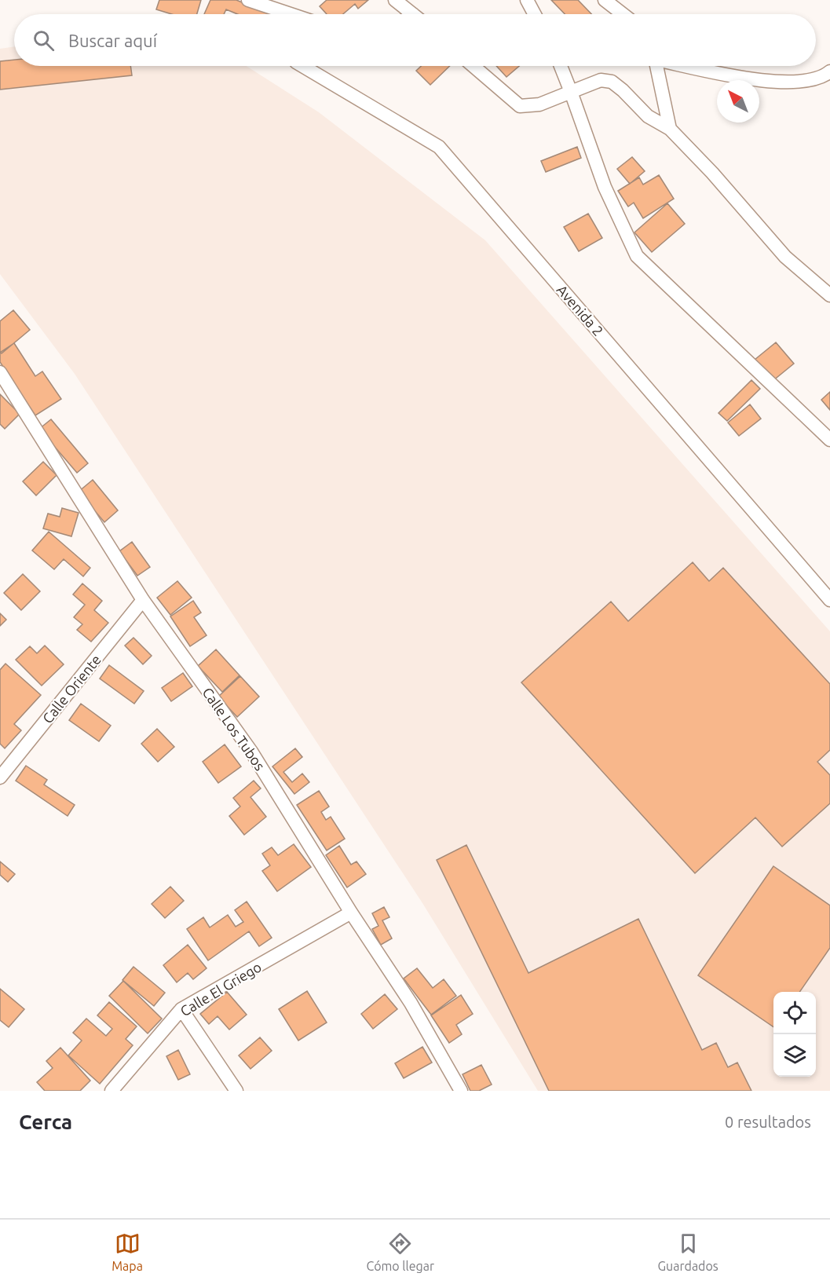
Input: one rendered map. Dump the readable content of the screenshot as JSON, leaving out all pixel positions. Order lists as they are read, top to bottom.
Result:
{
  "streets": {
    "street": [
      "Avenida 2",
      "Calle Oriente",
      "Calle Los Tubos",
      "Calle El Griego"
    ]
  },
  "crossings": [
    ["Calle Oriente", "Calle Los Tubos"],
    ["Calle Los Tubos", "Calle El Griego"]
  ],
  "north": "top left",
  "page": {
    "search": "Buscar aquí",
    "heading": ["Cerca", "0 resultados"],
    "nav": ["Mapa", "Cómo llegar", "Guardados"]
  }
}
